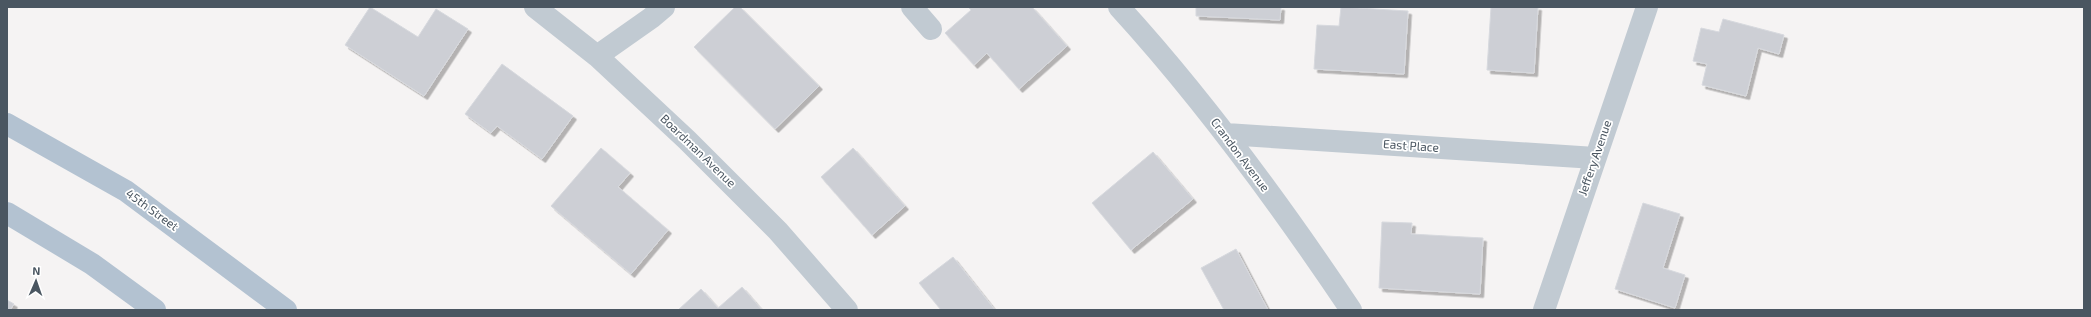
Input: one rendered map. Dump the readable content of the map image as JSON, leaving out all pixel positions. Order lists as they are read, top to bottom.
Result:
{
  "streets": {
    "main road": ["45th Street"],
    "street": [
      "East Place",
      "Boardman Avenue",
      "Crandon Avenue",
      "Jeffery Avenue"
    ]
  },
  "crossings": [
    ["East Place", "Crandon Avenue"],
    ["East Place", "Jeffery Avenue"]
  ],
  "north": "top"
}
